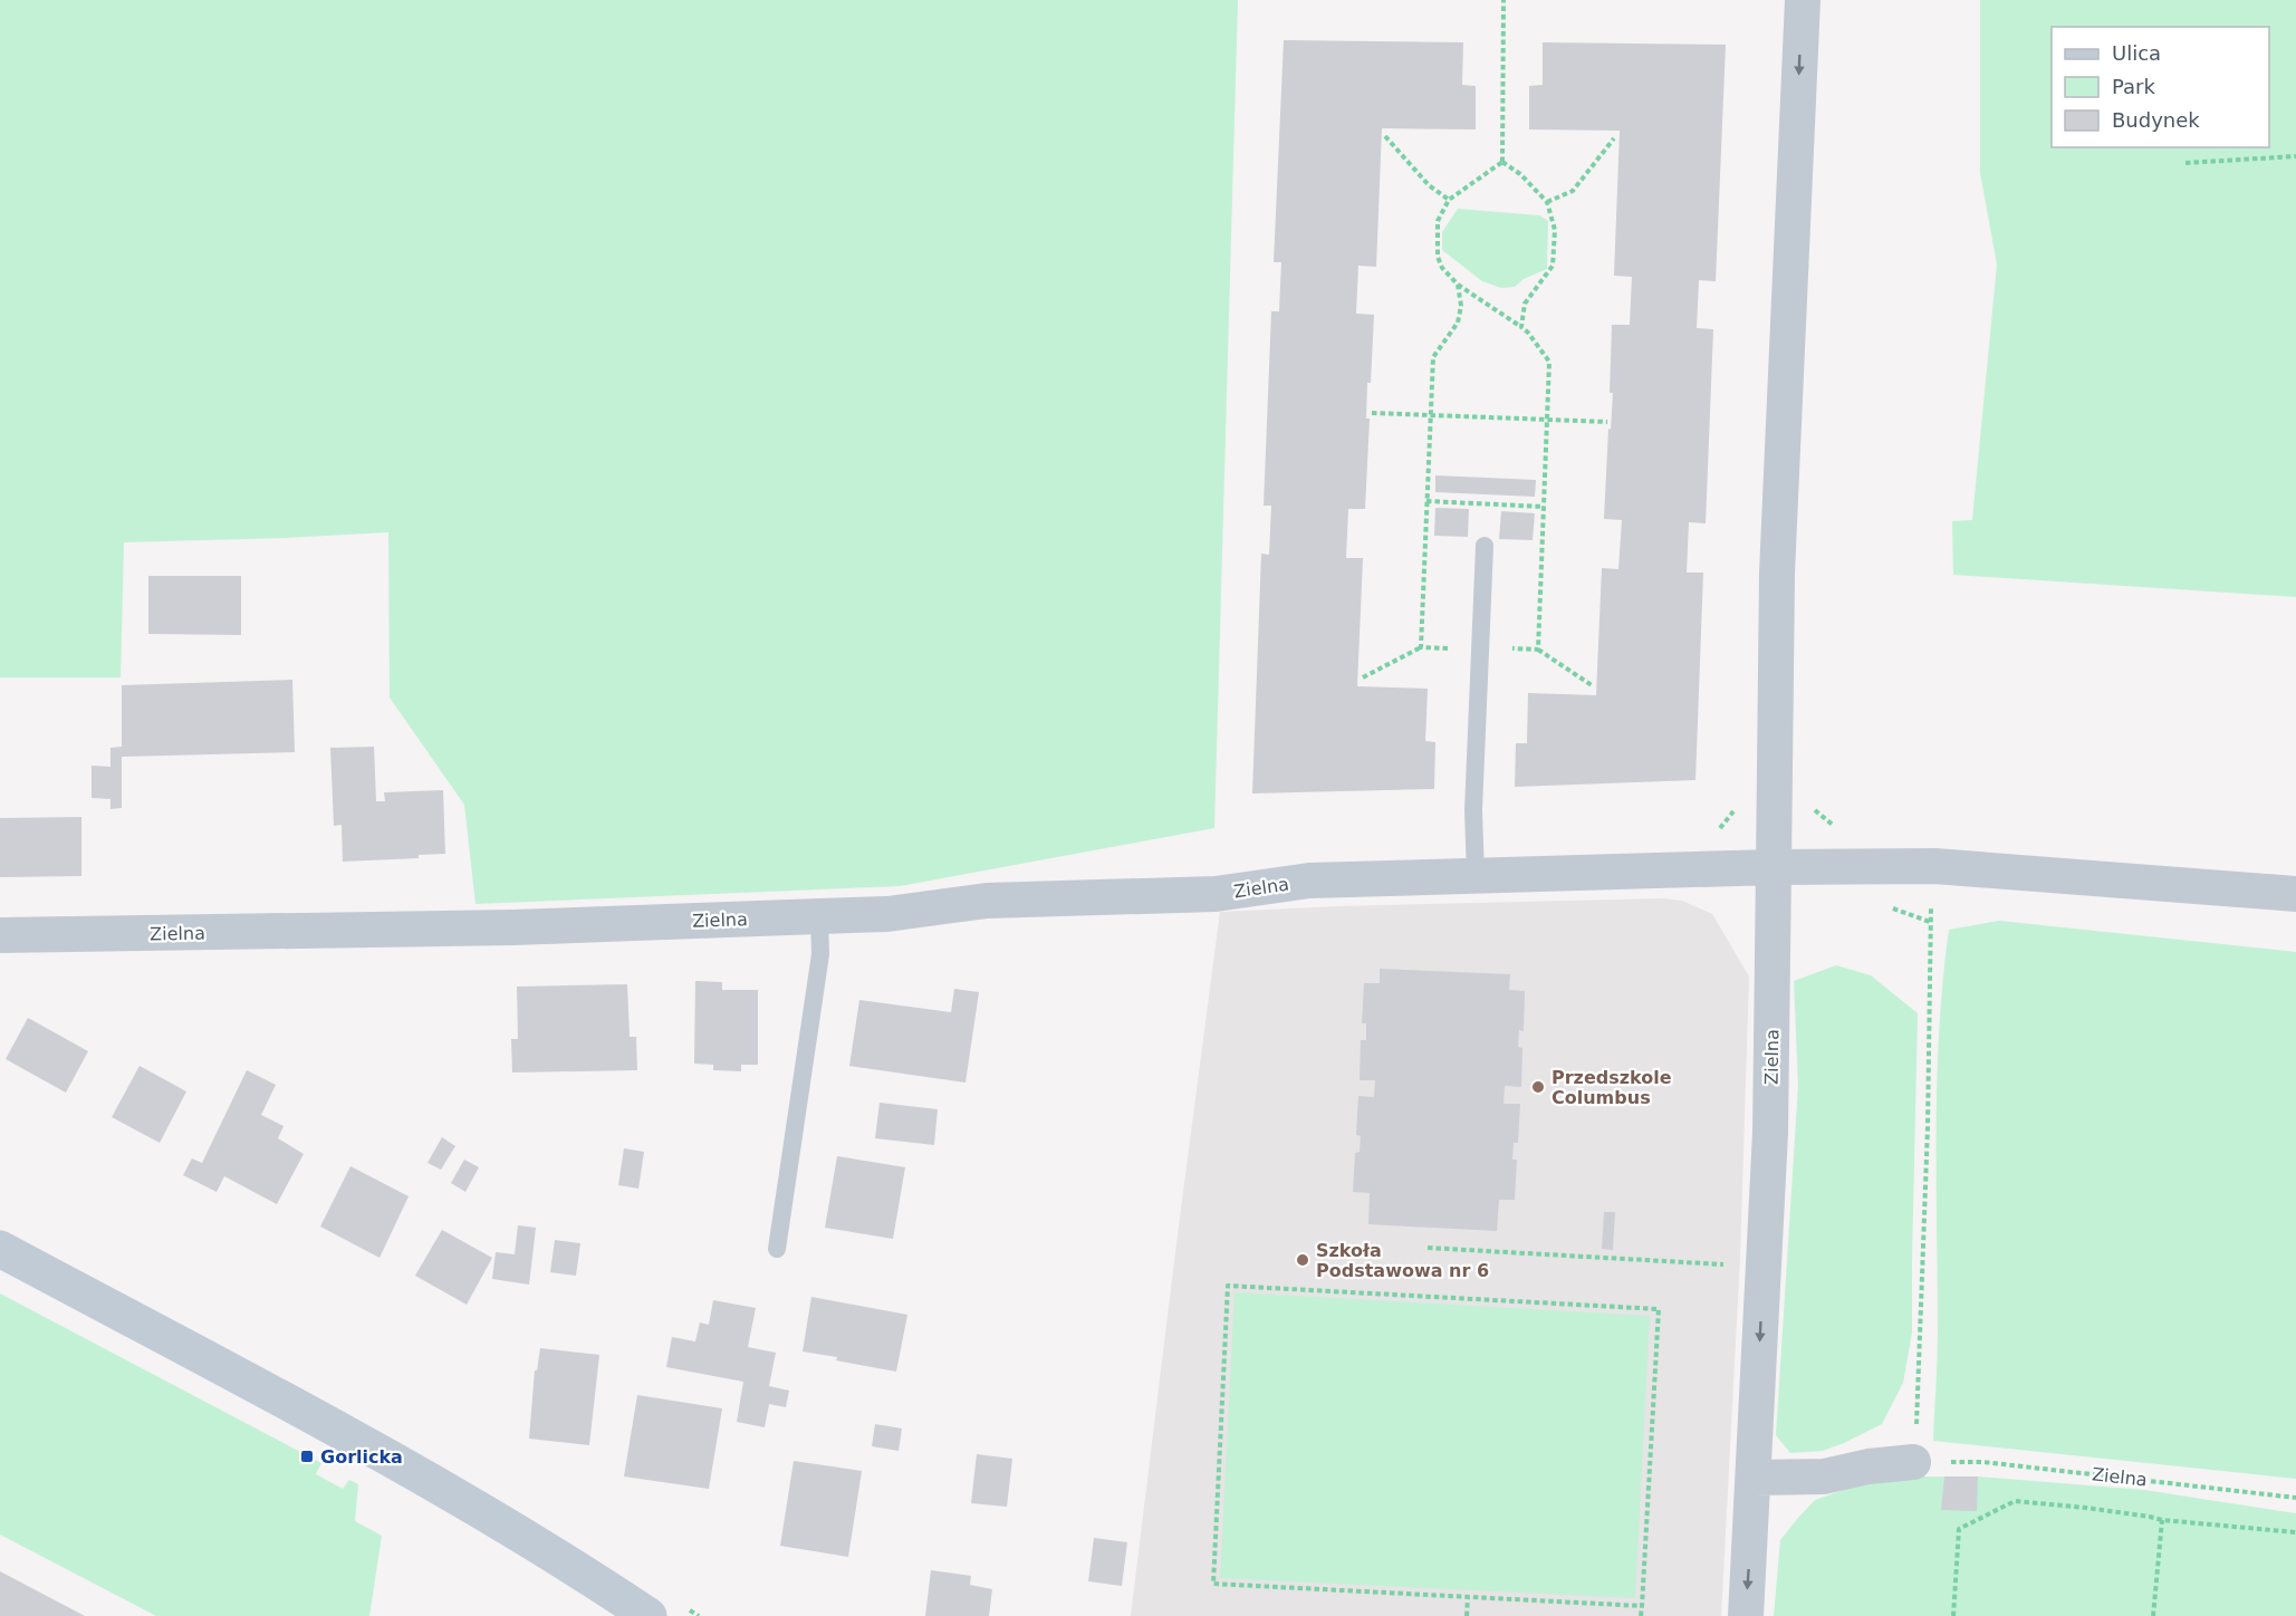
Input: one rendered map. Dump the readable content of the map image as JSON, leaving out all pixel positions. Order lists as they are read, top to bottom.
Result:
{
  "streets": {
    "street": ["Zielna"]
  },
  "places": {
    "other": ["Przedszkole Columbus", "Szkoła Podstawowa nr 6"],
    "transit": ["Gorlicka"]
  },
  "legend": ["Ulica", "Park", "Budynek"]
}
